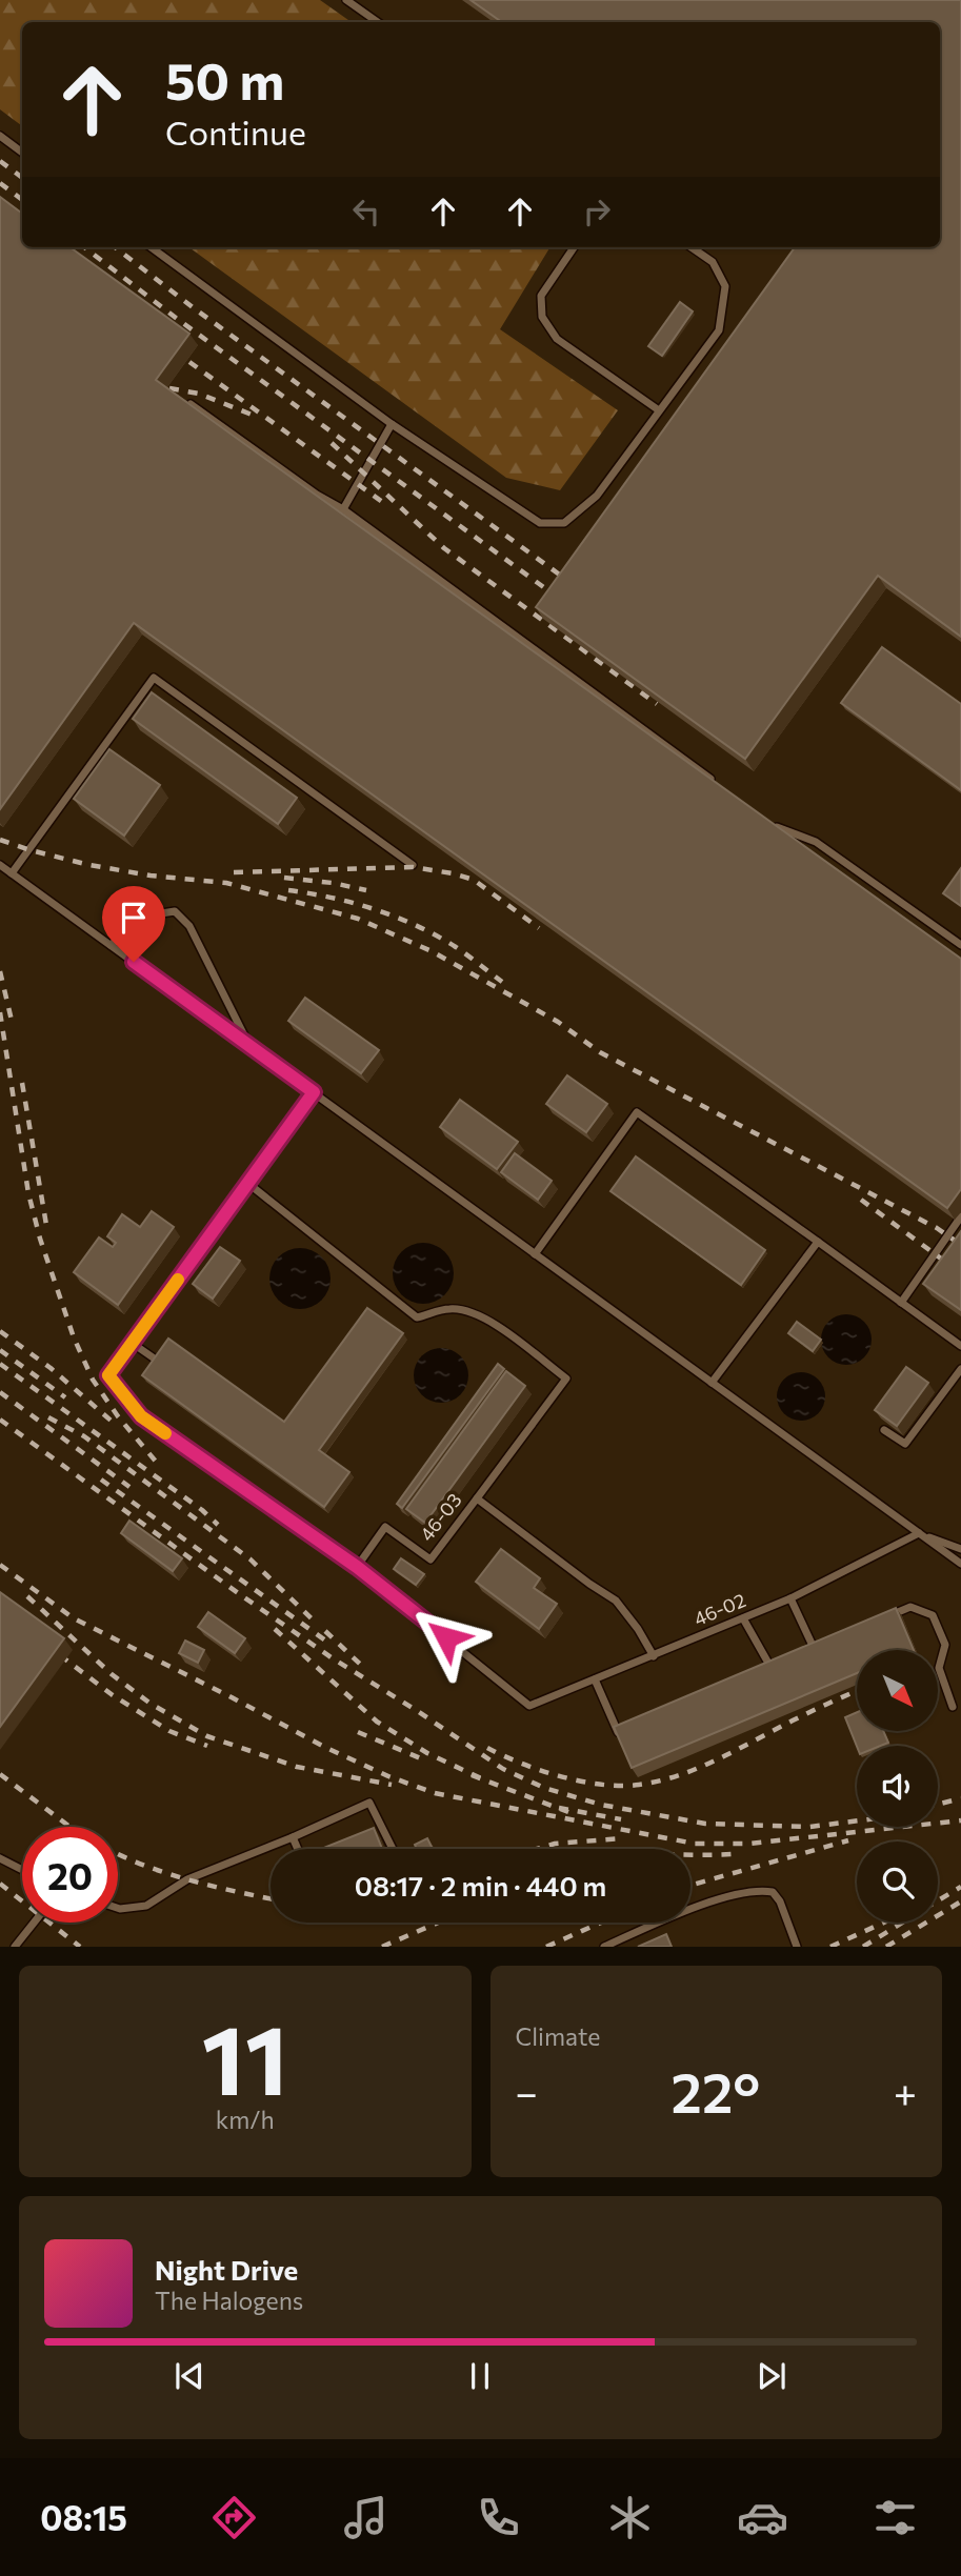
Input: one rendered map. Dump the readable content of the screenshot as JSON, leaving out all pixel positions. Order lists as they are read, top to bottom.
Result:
{
  "streets": {
    "lane": ["46-03", "46-02"]
  },
  "crossings": [
    ["46-03", "46-02"]
  ],
  "north": "bottom right",
  "page": {
    "turn": ["50 m", "Continue"],
    "limit": "20",
    "trip": "08:17 · 2 min · 440 m",
    "tile": [
      ["11", "km/h"],
      "Climate"
    ],
    "heat": ["−", "22°", "+"],
    "song": ["Night Drive", "The Halogens"],
    "tabs": "08:15"
  }
}
